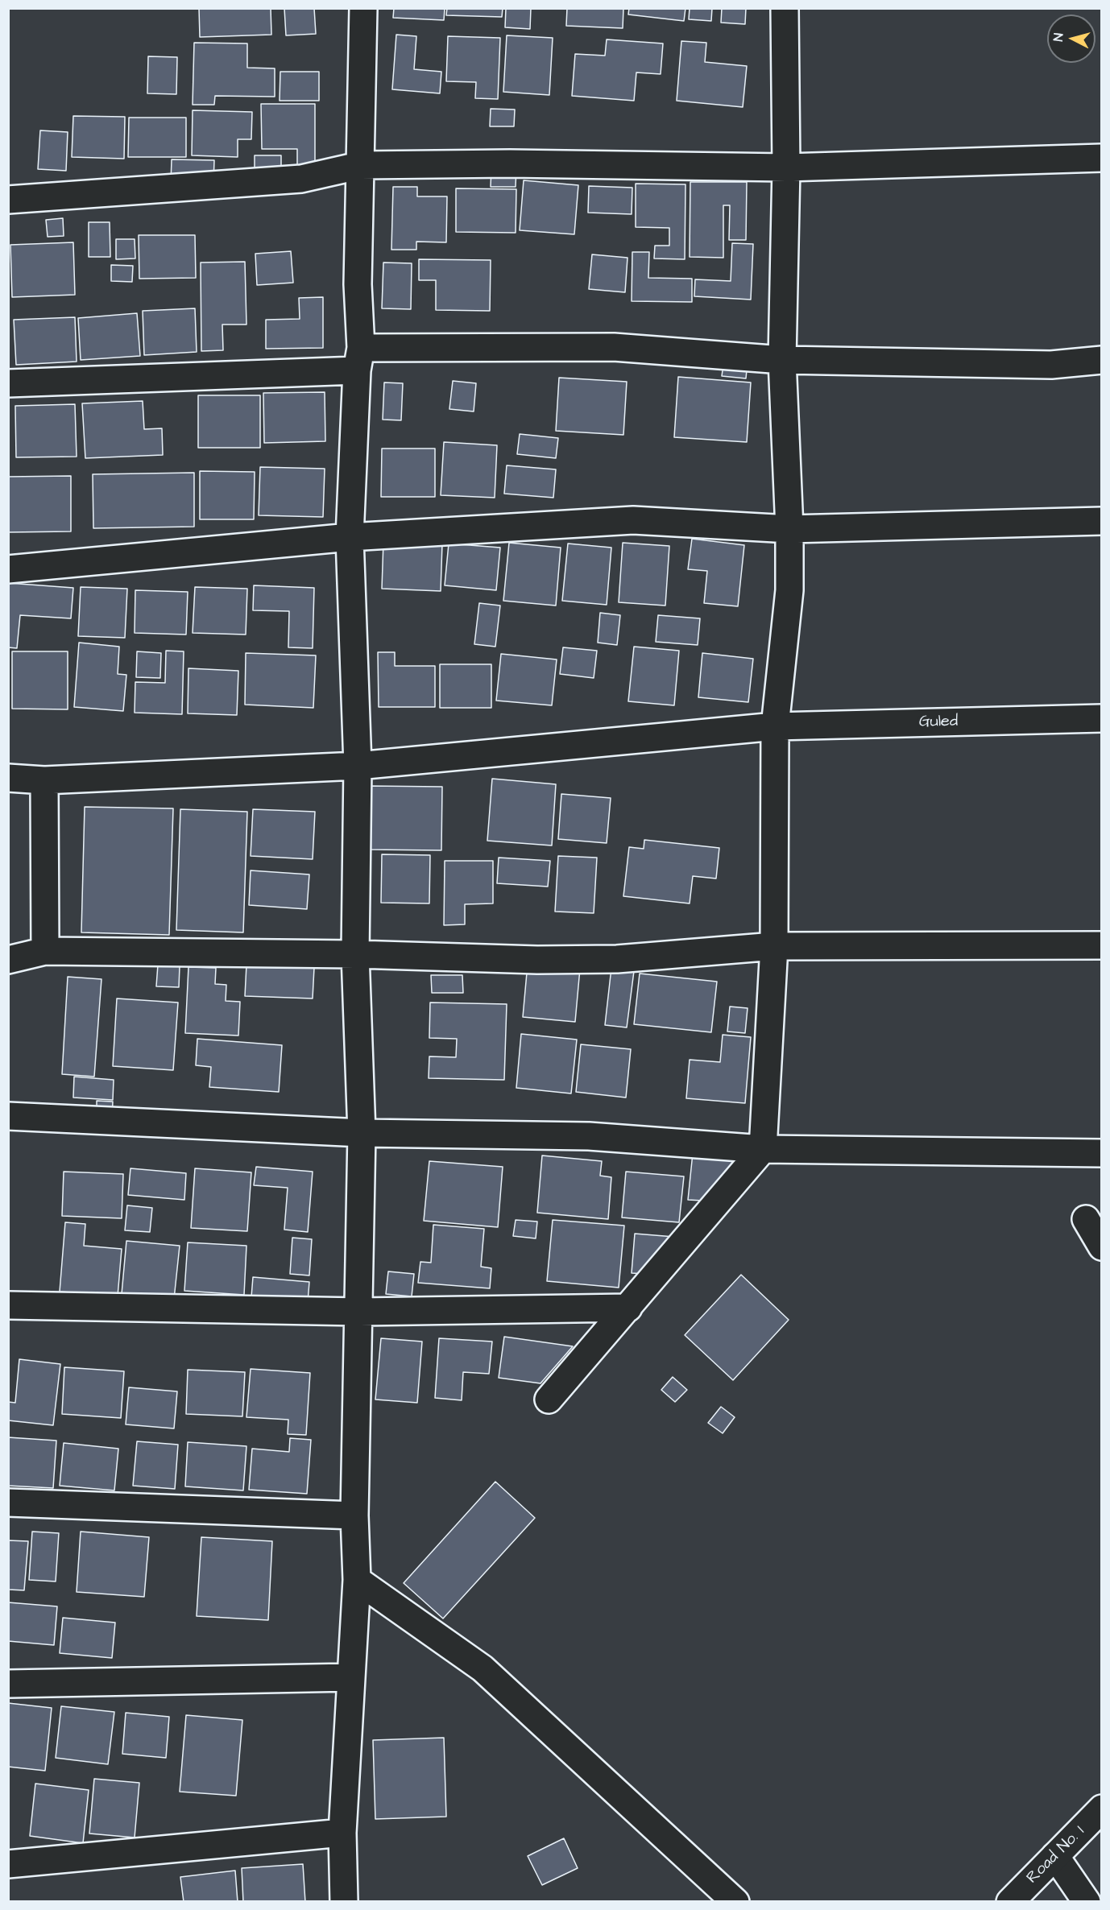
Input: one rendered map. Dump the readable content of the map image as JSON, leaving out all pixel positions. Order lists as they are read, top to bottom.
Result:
{
  "streets": {
    "main road": ["Guled", "Road No. 1"]
  },
  "north": "left"
}
